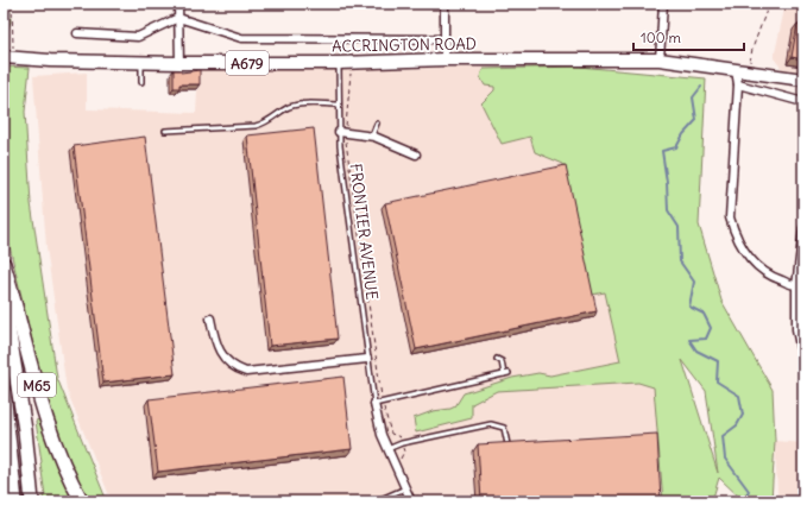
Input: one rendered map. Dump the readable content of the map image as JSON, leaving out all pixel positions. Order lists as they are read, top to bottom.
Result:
{
  "streets": {
    "highway": ["M65"],
    "main road": ["ACCRINGTON ROAD", "A679"],
    "lane": ["FRONTIER AVENUE"]
  },
  "crossings": [
    ["ACCRINGTON ROAD", "FRONTIER AVENUE"]
  ],
  "scale_bar": "100 m"
}
